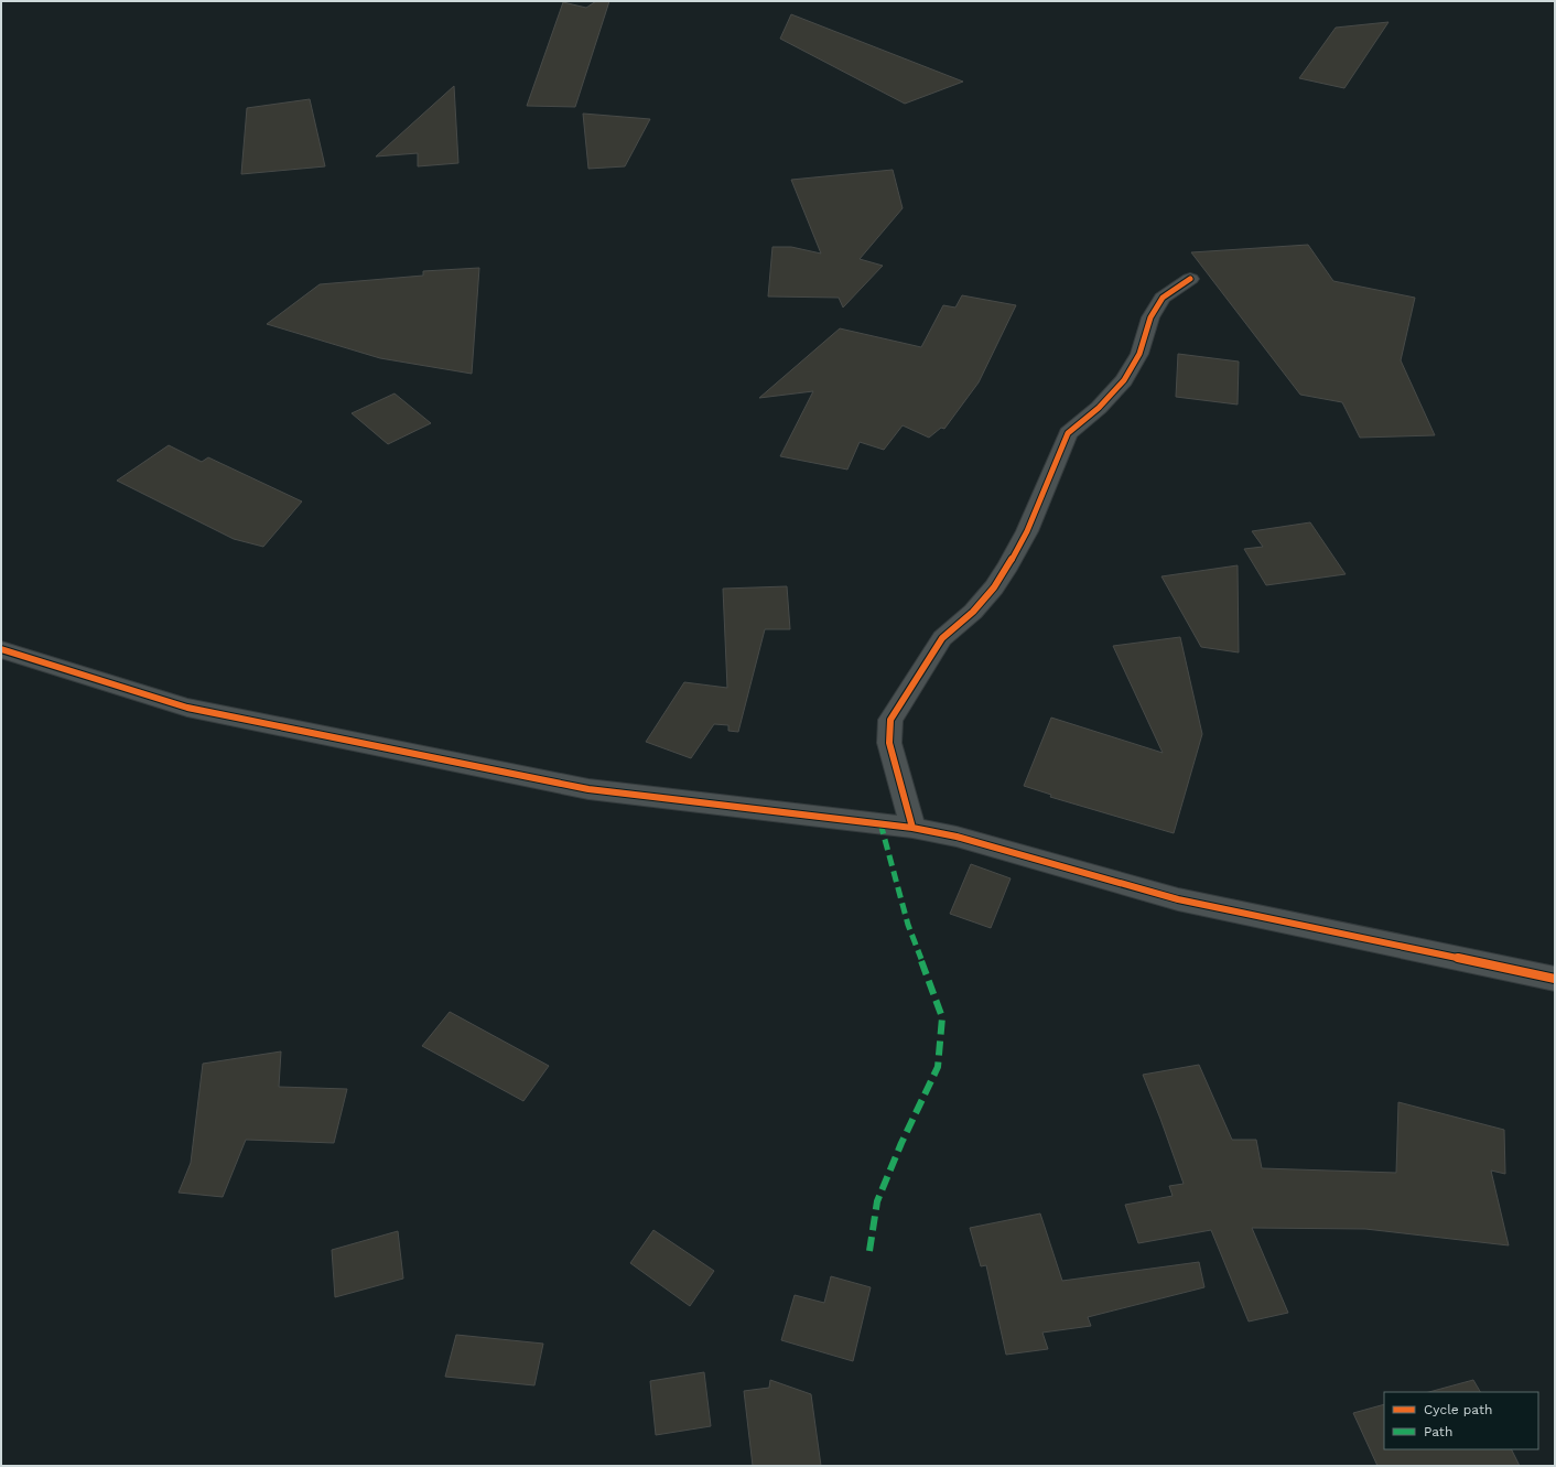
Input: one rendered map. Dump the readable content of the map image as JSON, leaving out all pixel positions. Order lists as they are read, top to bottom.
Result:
{
  "legend": ["Cycle path", "Path"]
}
